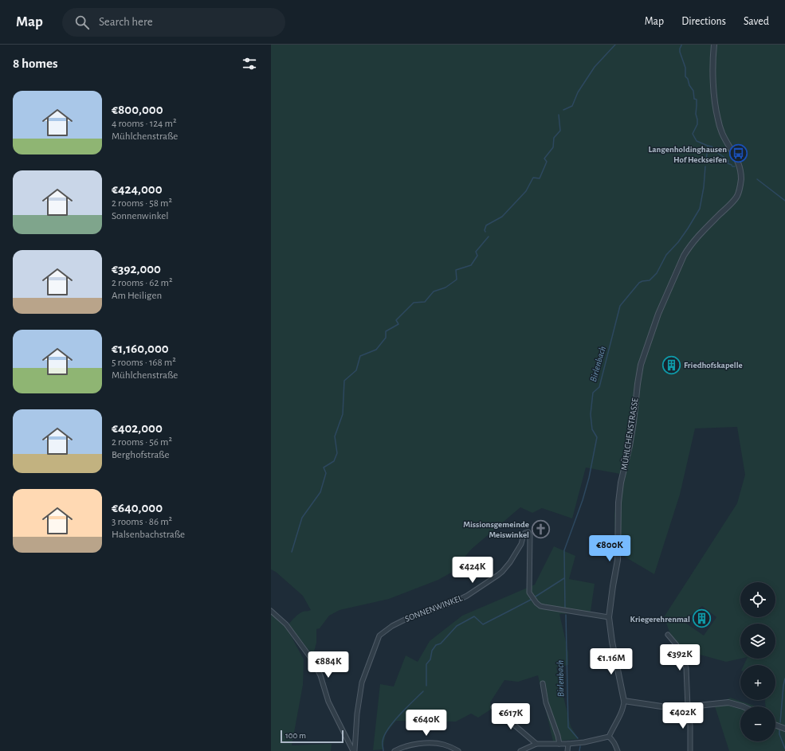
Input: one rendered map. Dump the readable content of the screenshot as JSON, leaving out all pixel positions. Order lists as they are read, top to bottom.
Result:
{
  "streets": {
    "street": ["MÜHLCHENSTRASSE", "SONNENWINKEL"]
  },
  "crossings": [
    ["MÜHLCHENSTRASSE", "SONNENWINKEL"]
  ],
  "water": ["Birlenbach"],
  "places": {
    "bus stop": ["Langenholdinghausen Hof Heckseifen"],
    "building": ["Friedhofskapelle", "Kriegerehrenmal"],
    "church": ["Missionsgemeinde Meiswinkel"]
  },
  "scale_bar": "100 m",
  "page": {
    "header": "Map",
    "search": "Search here",
    "nav": ["Map", "Directions", "Saved"],
    "heading": "8 homes",
    "list": [
      {
        "name": "€800,000",
        "note": "4 rooms · 124 m² · Mühlchenstraße"
      },
      {
        "name": "€424,000",
        "note": "2 rooms · 58 m² · Sonnenwinkel"
      },
      {
        "name": "€392,000",
        "note": "2 rooms · 62 m² · Am Heiligen"
      },
      {
        "name": "€1,160,000",
        "note": "5 rooms · 168 m² · Mühlchenstraße"
      },
      {
        "name": "€402,000",
        "note": "2 rooms · 56 m² · Berghofstraße"
      },
      {
        "name": "€640,000",
        "note": "3 rooms · 86 m² · Halsenbachstraße"
      }
    ],
    "price": [
      "€800K",
      "€424K",
      "€392K",
      "€1.16M",
      "€884K",
      "€402K",
      "€617K",
      "€640K"
    ],
    "map_buttons": ["+", "−"],
    "scale": "100 m"
  }
}
